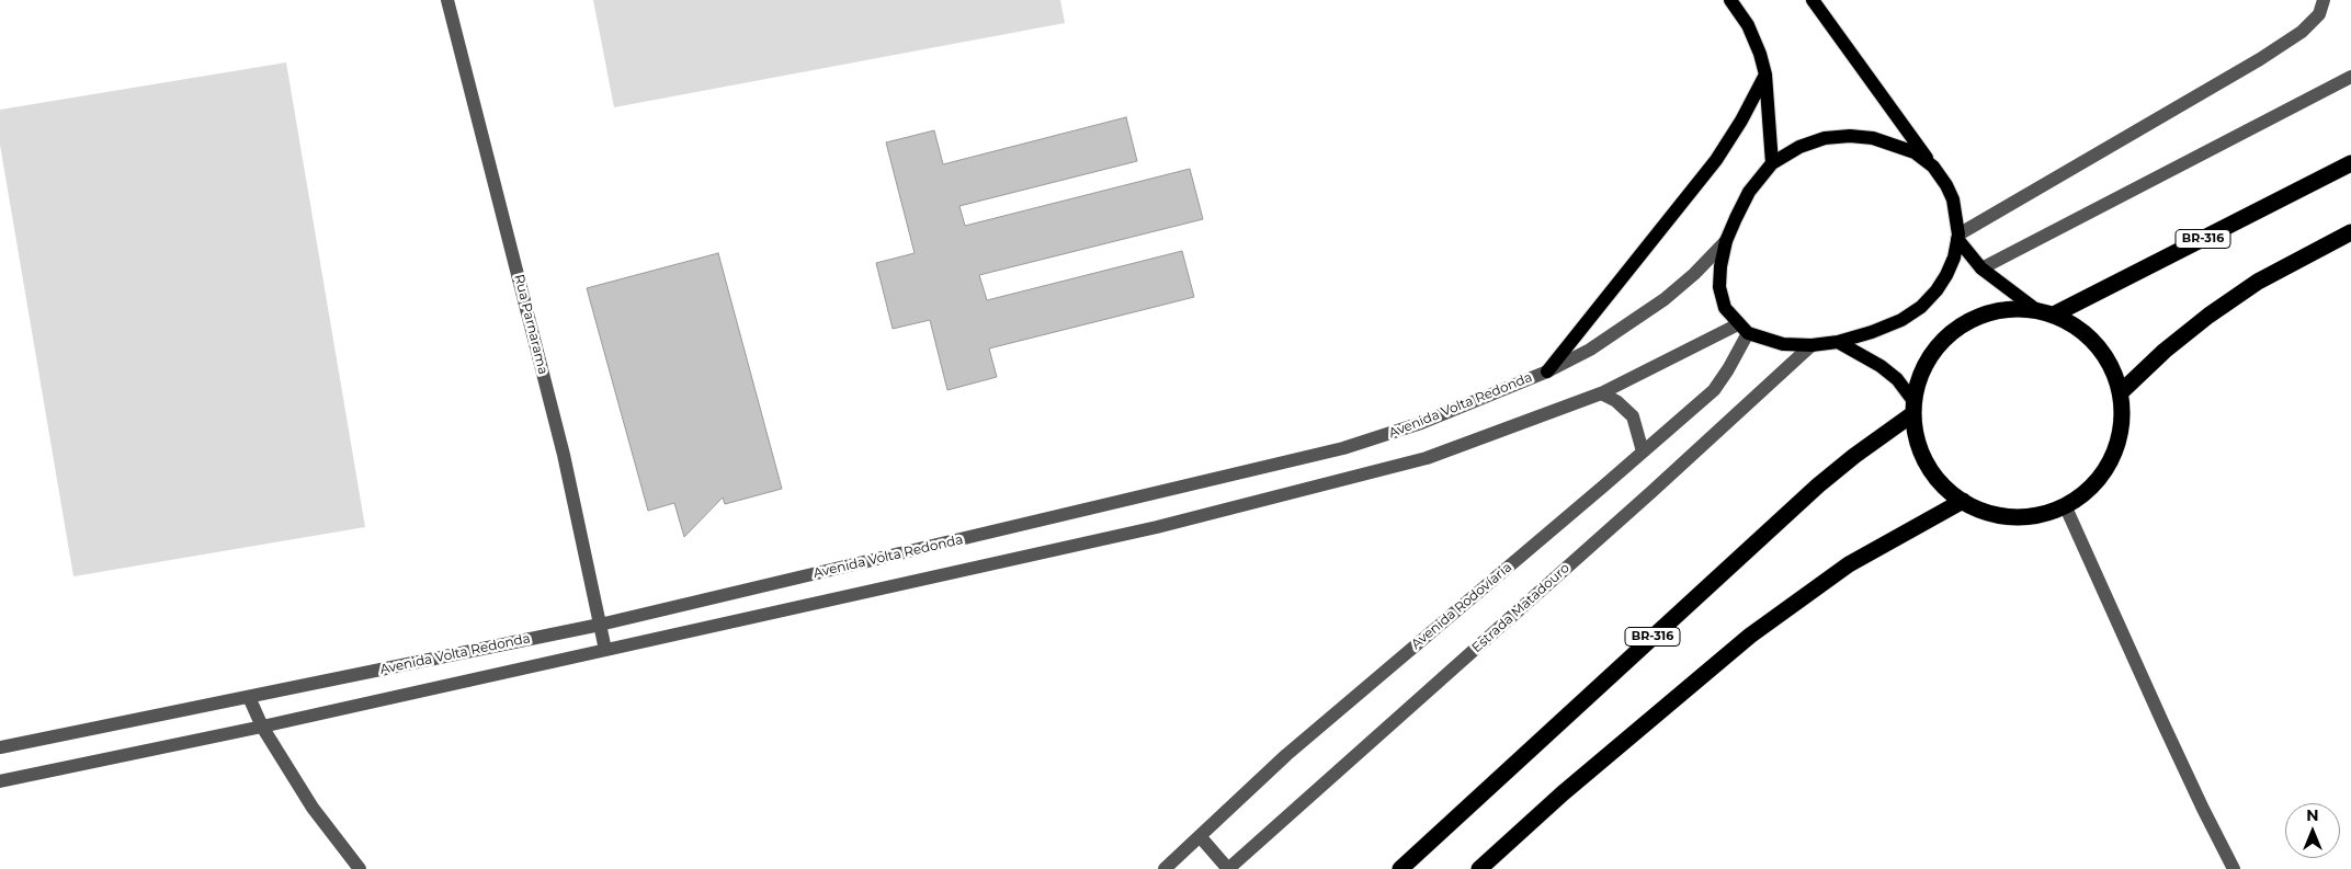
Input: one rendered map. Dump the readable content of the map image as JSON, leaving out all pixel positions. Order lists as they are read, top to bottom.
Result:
{
  "streets": {
    "highway": ["BR-316"],
    "street": [
      "Rua Parnarama",
      "Avenida Volta Redonda",
      "Avenida Rodovíaria",
      "Estrada Matadouro"
    ]
  },
  "crossings": [
    ["Rua Parnarama", "Avenida Volta Redonda"],
    ["Avenida Volta Redonda", "Avenida Rodovíaria"]
  ],
  "north": "top"
}
